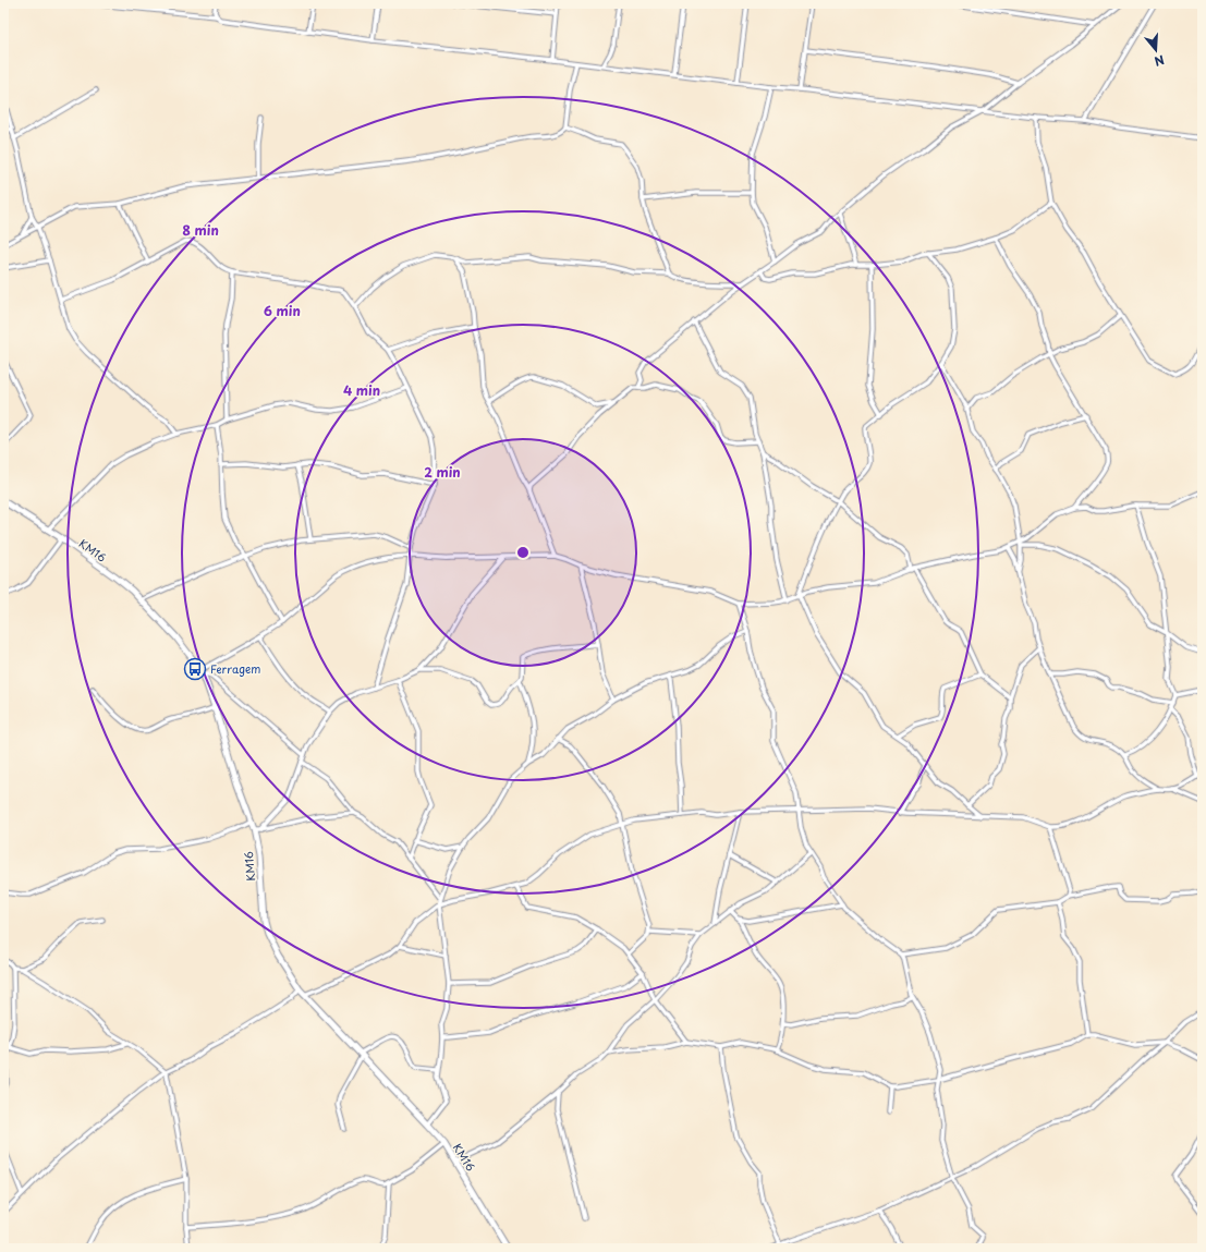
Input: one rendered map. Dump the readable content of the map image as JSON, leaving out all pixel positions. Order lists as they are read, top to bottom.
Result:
{
  "streets": {
    "street": ["KM16"]
  },
  "places": {
    "bus stop": ["Ferragem"]
  },
  "north": "bottom",
  "rings": [
    "8 min",
    "6 min",
    "4 min",
    "2 min"
  ]
}
